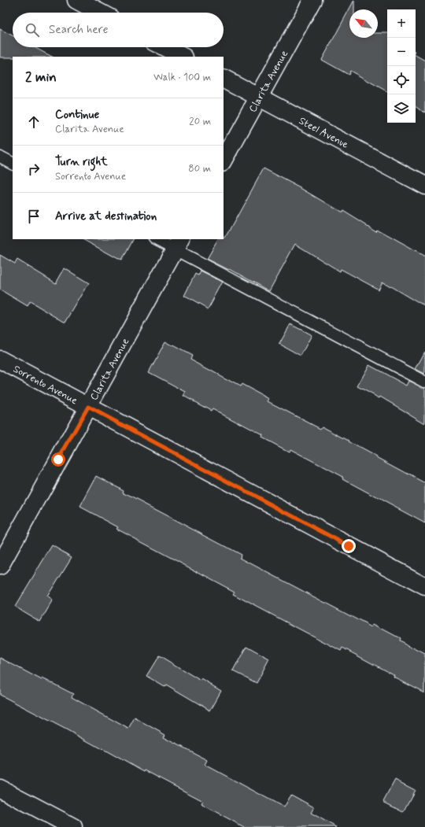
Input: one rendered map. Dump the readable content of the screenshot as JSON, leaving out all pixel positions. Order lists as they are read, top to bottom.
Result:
{
  "streets": {
    "street": ["Clarita Avenue", "Steel Avenue", "Sorrento Avenue"]
  },
  "crossings": [
    ["Clarita Avenue", "Steel Avenue"],
    ["Clarita Avenue", "Sorrento Avenue"]
  ],
  "north": "top left",
  "page": {
    "map_buttons": ["+", "−"],
    "search": "Search here",
    "heading": ["2 min", "Walk · 100 m"],
    "list": [
      ["Continue", "Clarita Avenue", "20 m"],
      ["Turn right", "Sorrento Avenue", "80 m"],
      "Arrive at destination"
    ]
  }
}
